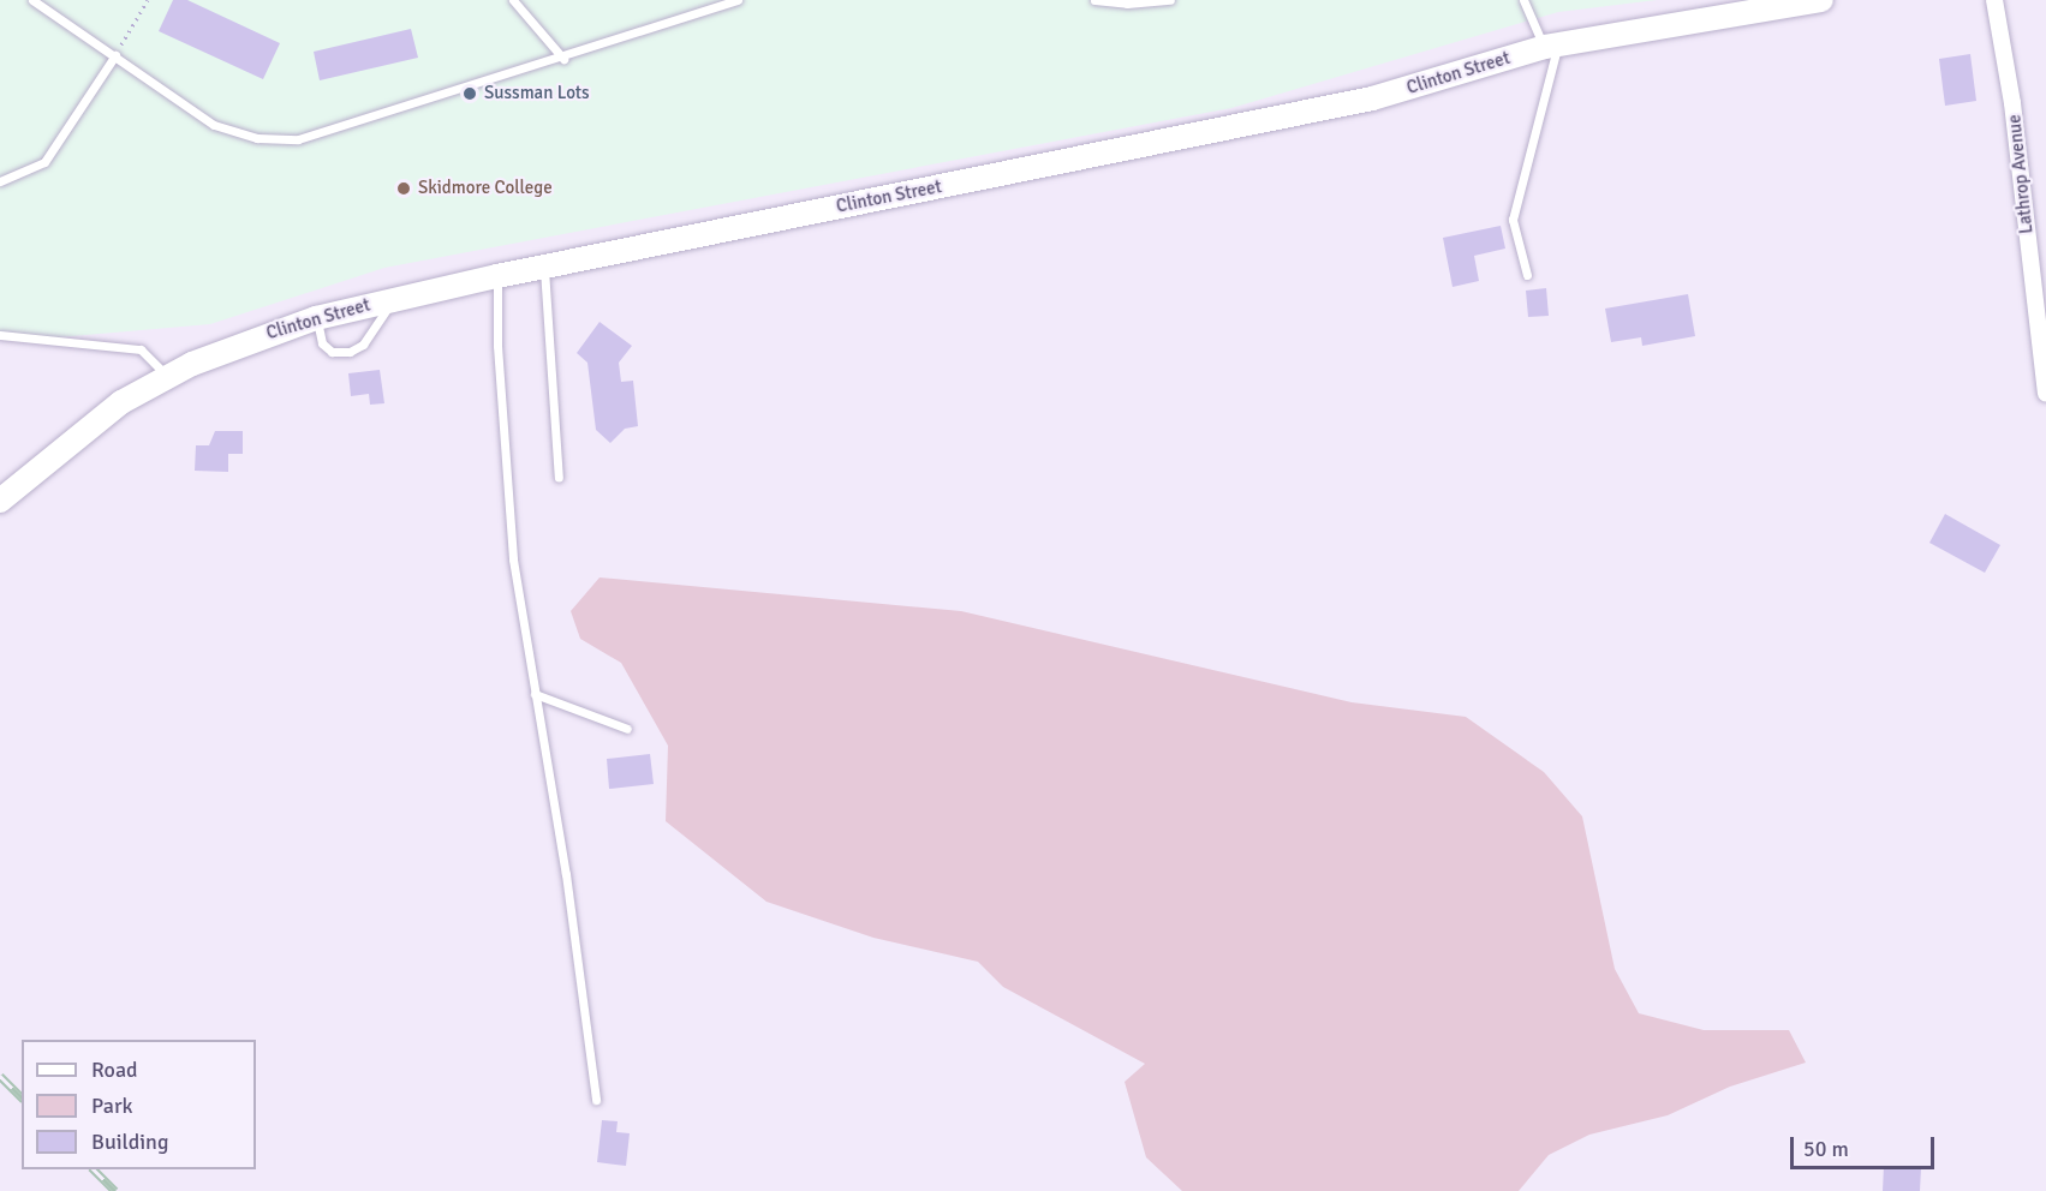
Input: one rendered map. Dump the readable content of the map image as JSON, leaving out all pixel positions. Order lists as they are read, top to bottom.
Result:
{
  "streets": {
    "street": ["Clinton Street", "Lathrop Avenue"]
  },
  "places": ["Sussman Lots", "Skidmore College"],
  "legend": ["Road", "Park", "Building"],
  "scale_bar": "50 m"
}
